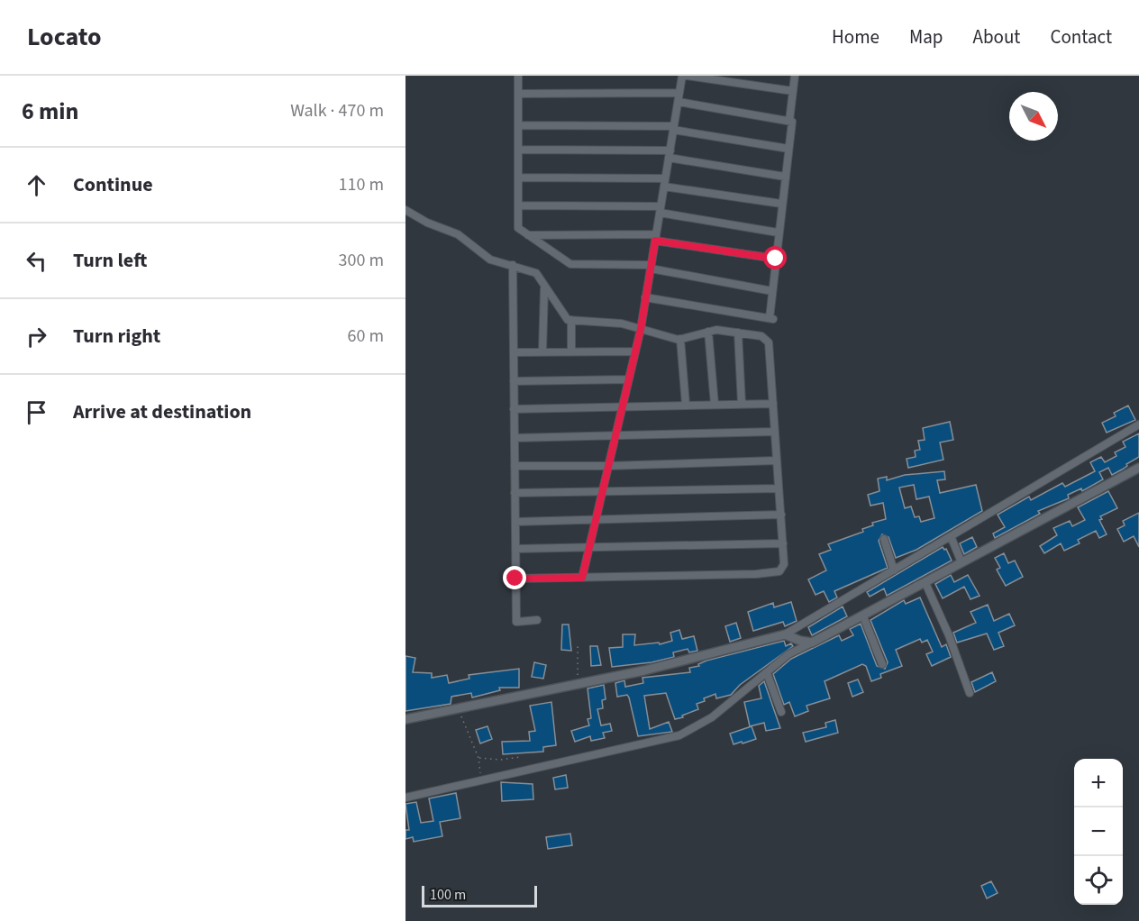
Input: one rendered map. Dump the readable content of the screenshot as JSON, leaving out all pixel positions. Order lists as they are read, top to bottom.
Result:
{
  "scale_bar": "100 m",
  "north": "bottom right",
  "page": {
    "header": "Locato",
    "nav": [
      "Home",
      "Map",
      "About",
      "Contact"
    ],
    "heading": ["6 min", "Walk · 470 m"],
    "list": [
      ["Continue", "110 m"],
      ["Turn left", "300 m"],
      ["Turn right", "60 m"],
      "Arrive at destination"
    ],
    "map_buttons": ["+", "−"],
    "scale": "100 m"
  }
}
